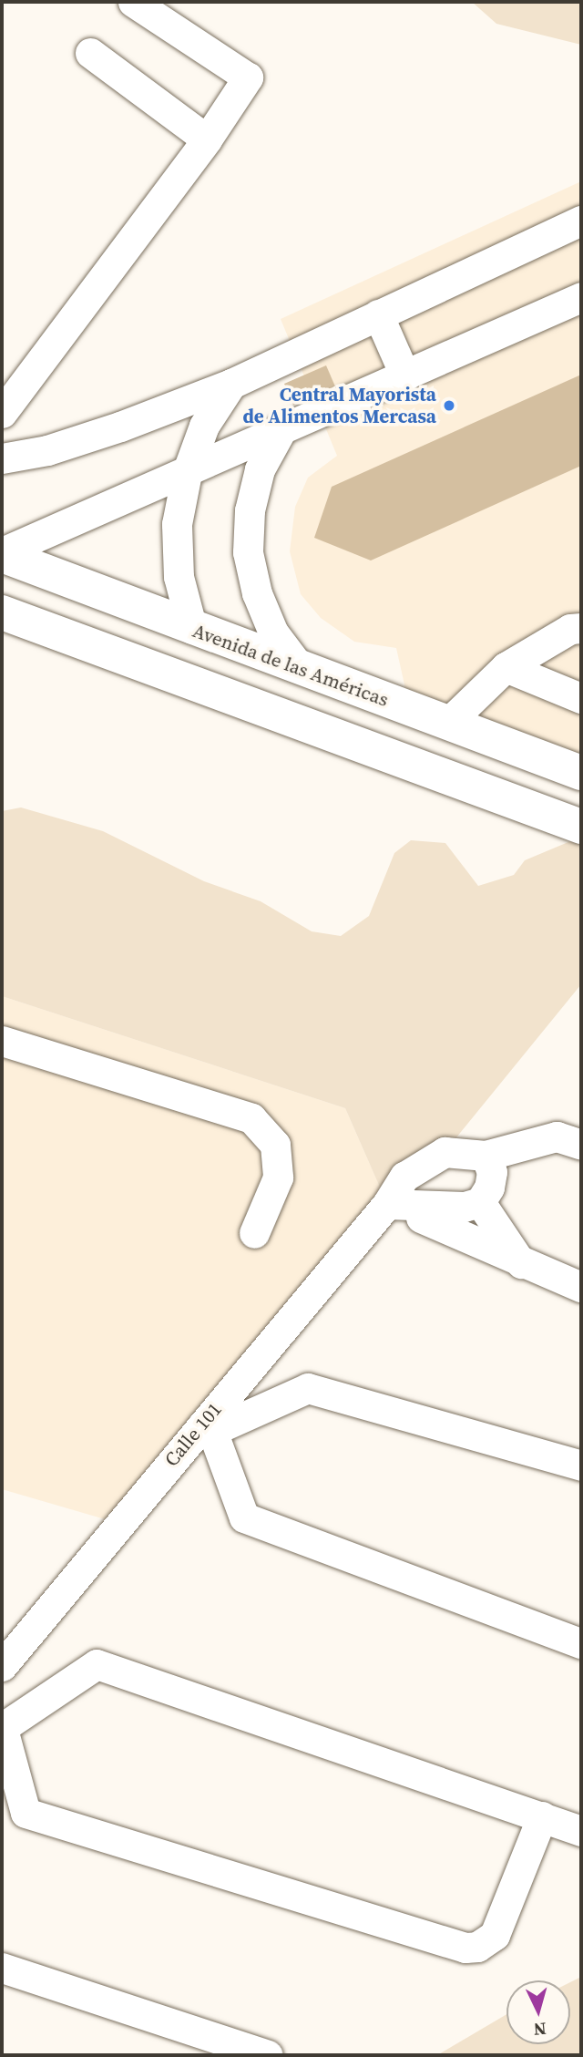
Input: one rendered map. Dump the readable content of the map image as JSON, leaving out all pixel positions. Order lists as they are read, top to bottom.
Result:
{
  "streets": {
    "highway": ["Avenida de las Américas"],
    "street": ["Calle 101"]
  },
  "places": ["Central Mayorista de Alimentos Mercasa"],
  "north": "bottom"
}
